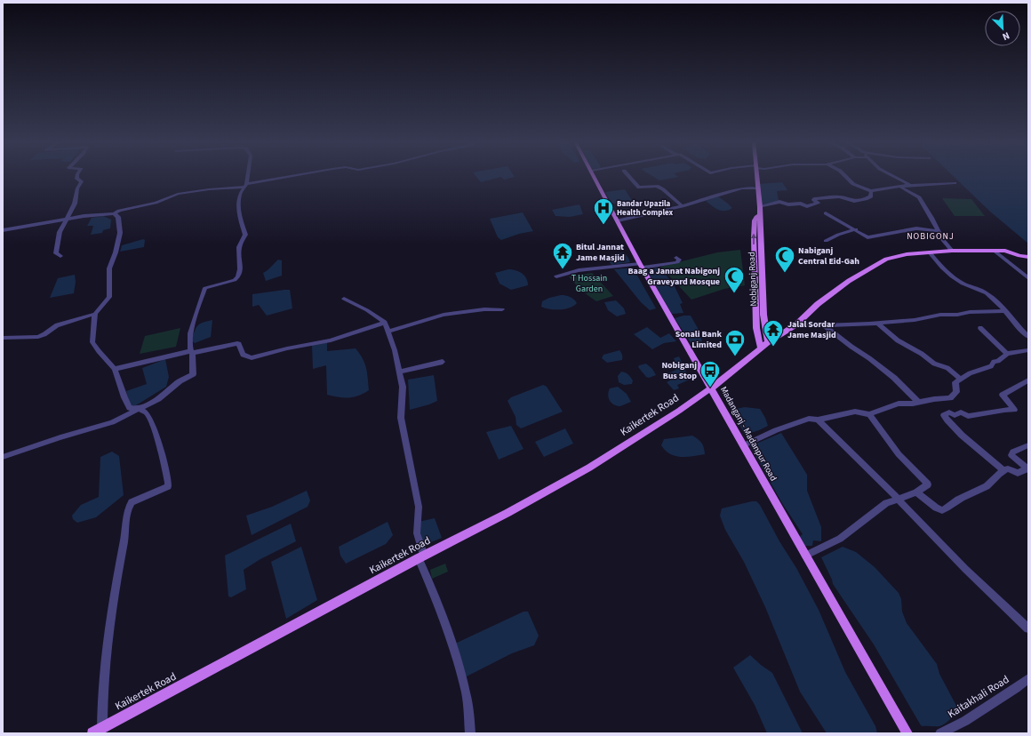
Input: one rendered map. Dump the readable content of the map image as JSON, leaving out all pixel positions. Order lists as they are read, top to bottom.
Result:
{
  "streets": {
    "main road": ["Nobiganj Road", "Kaikertek Road", "Madanganj - Madanpur Road"],
    "street": ["Kaitakhali Road"]
  },
  "crossings": [
    ["Nobiganj Road", "Kaikertek Road"],
    ["Kaikertek Road", "Madanganj - Madanpur Road"]
  ],
  "districts": ["NOBIGONJ"],
  "parks": ["T Hossain Garden"],
  "places": {
    "hospital": ["Bandar Upazila Health Complex"],
    "temple": ["Bitul Jannat Jame Masjid", "Jalal Sordar Jame Masjid"],
    "mosque": ["Nabiganj Central Eid-Gah", "Baag a Jannat Nabigonj Graveyard Mosque"],
    "bank": ["Sonali Bank Limited"],
    "bus stop": ["Nobiganj Bus Stop"]
  },
  "north": "bottom right"
}
